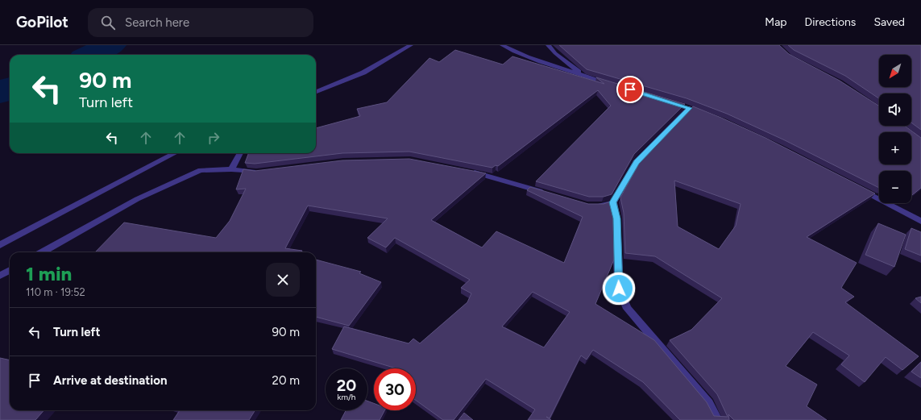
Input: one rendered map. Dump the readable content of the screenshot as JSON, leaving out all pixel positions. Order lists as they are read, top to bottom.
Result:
{
  "north": "bottom left",
  "page": {
    "header": "GoPilot",
    "search": "Search here",
    "nav": ["Map", "Directions", "Saved"],
    "map_buttons": ["+", "−"],
    "turn": ["90 m", "Turn left"],
    "heading": ["1 min", "110 m · 19:52"],
    "list": [
      {
        "name": "Turn left",
        "value": "90 m"
      },
      {
        "name": "Arrive at destination",
        "value": "20 m"
      }
    ],
    "speed": "20 km/h",
    "limit": "30"
  }
}
